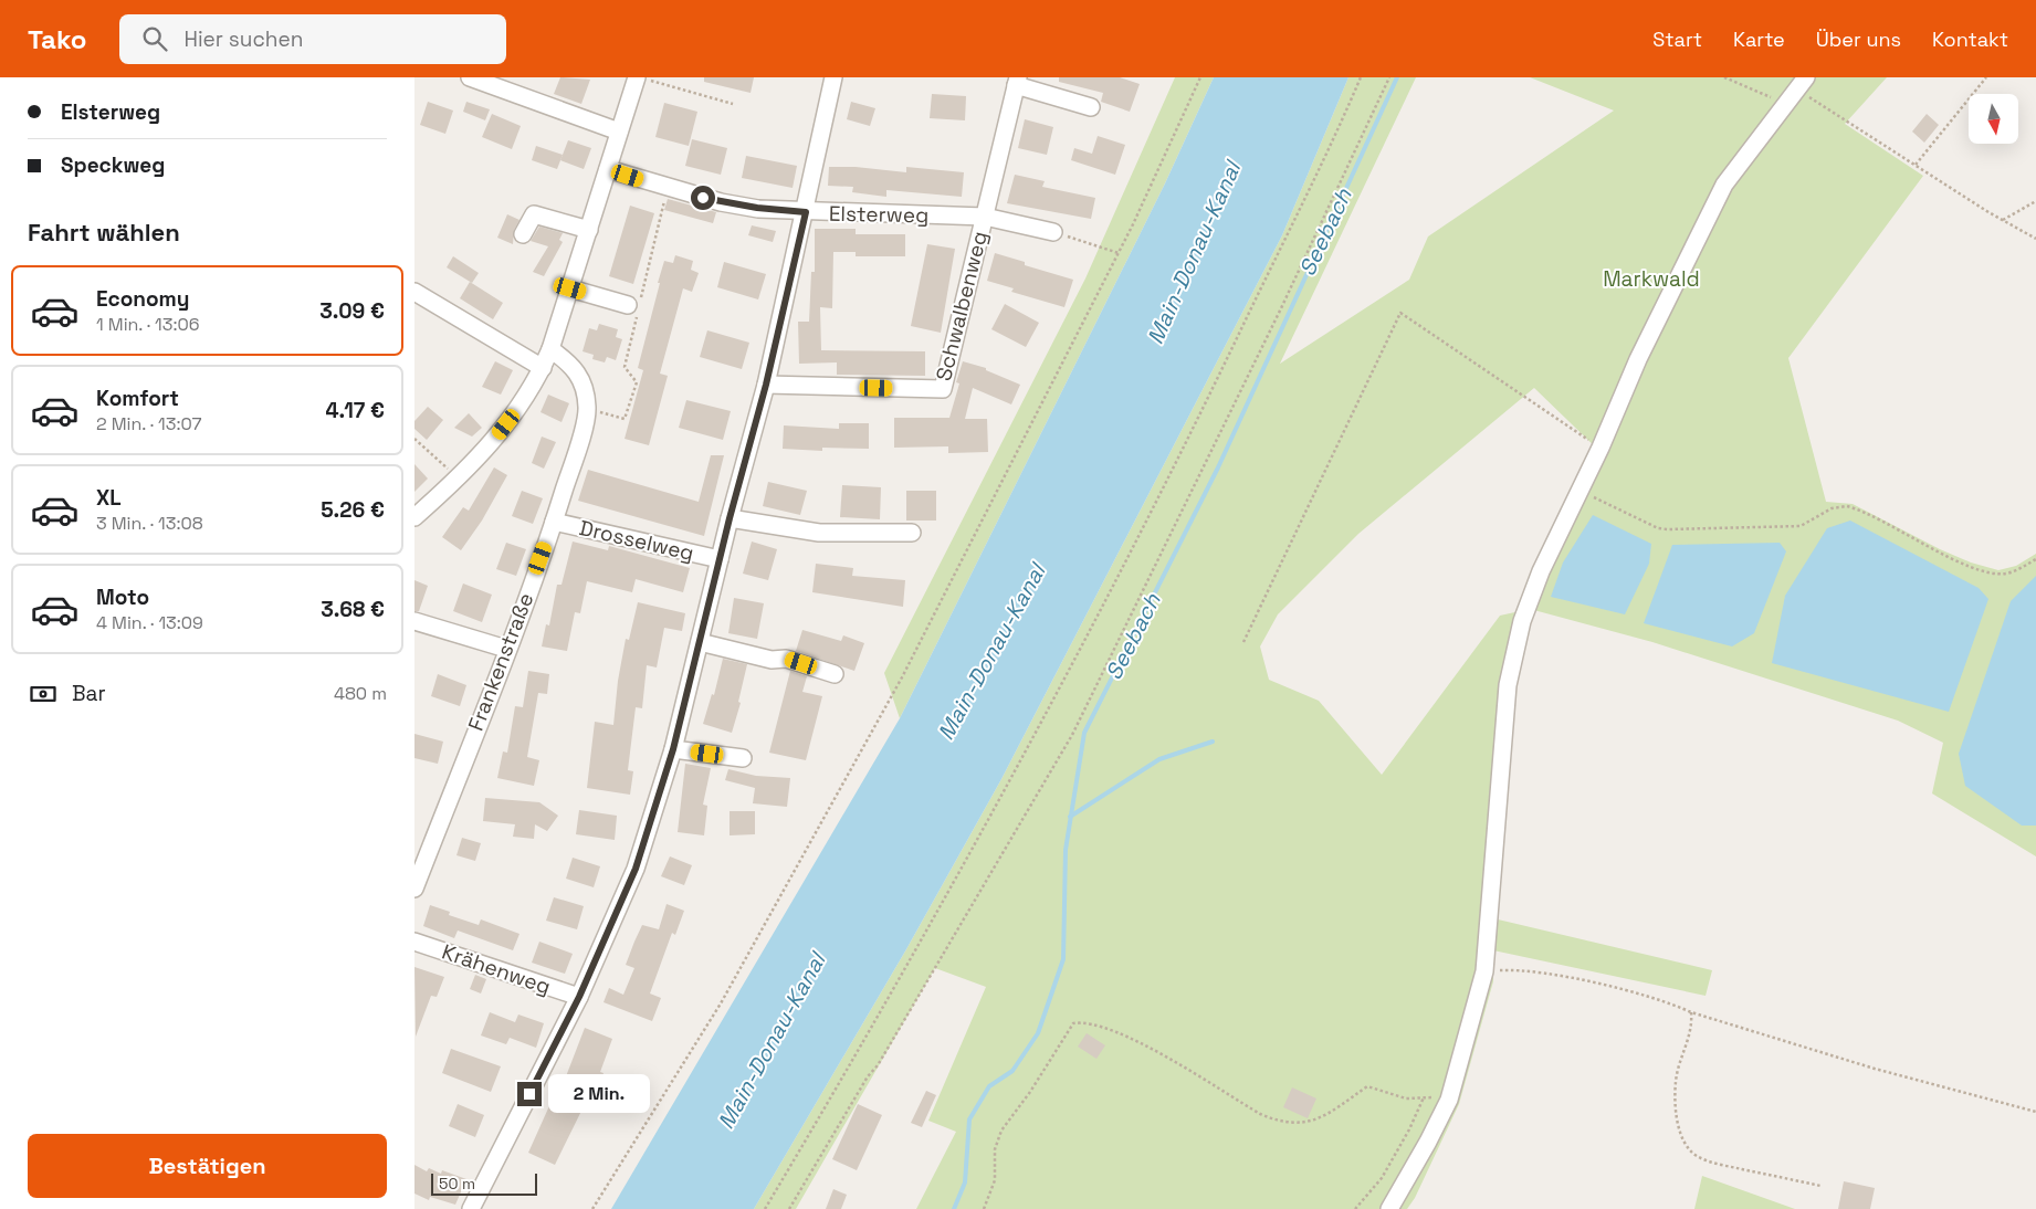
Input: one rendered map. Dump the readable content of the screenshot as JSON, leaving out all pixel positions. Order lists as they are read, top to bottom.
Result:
{
  "streets": {
    "street": [
      "Elsterweg",
      "Schwalbenweg",
      "Drosselweg",
      "Frankenstraße",
      "Krähenweg"
    ]
  },
  "crossings": [
    ["Elsterweg", "Schwalbenweg"],
    ["Drosselweg", "Frankenstraße"]
  ],
  "water": ["Seebach", "Main-Donau-Kanal"],
  "parks": ["Markwald"],
  "scale_bar": "50 m",
  "north": "bottom",
  "page": {
    "header": "Tako",
    "search": "Hier suchen",
    "nav": [
      "Start",
      "Karte",
      "Über uns",
      "Kontakt"
    ],
    "banner": ["Elsterweg", "Speckweg"],
    "heading": "Fahrt wählen",
    "list": [
      {
        "name": "Economy",
        "note": "1 Min. · 13:06",
        "value": "3.09 €"
      },
      {
        "name": "Komfort",
        "note": "2 Min. · 13:07",
        "value": "4.17 €"
      },
      {
        "name": "XL",
        "note": "3 Min. · 13:08",
        "value": "5.26 €"
      },
      {
        "name": "Moto",
        "note": "4 Min. · 13:09",
        "value": "3.68 €"
      }
    ],
    "pay": ["Bar", "480 m"],
    "bubble": "2 Min.",
    "buttons": "Bestätigen",
    "scale": "50 m"
  }
}
